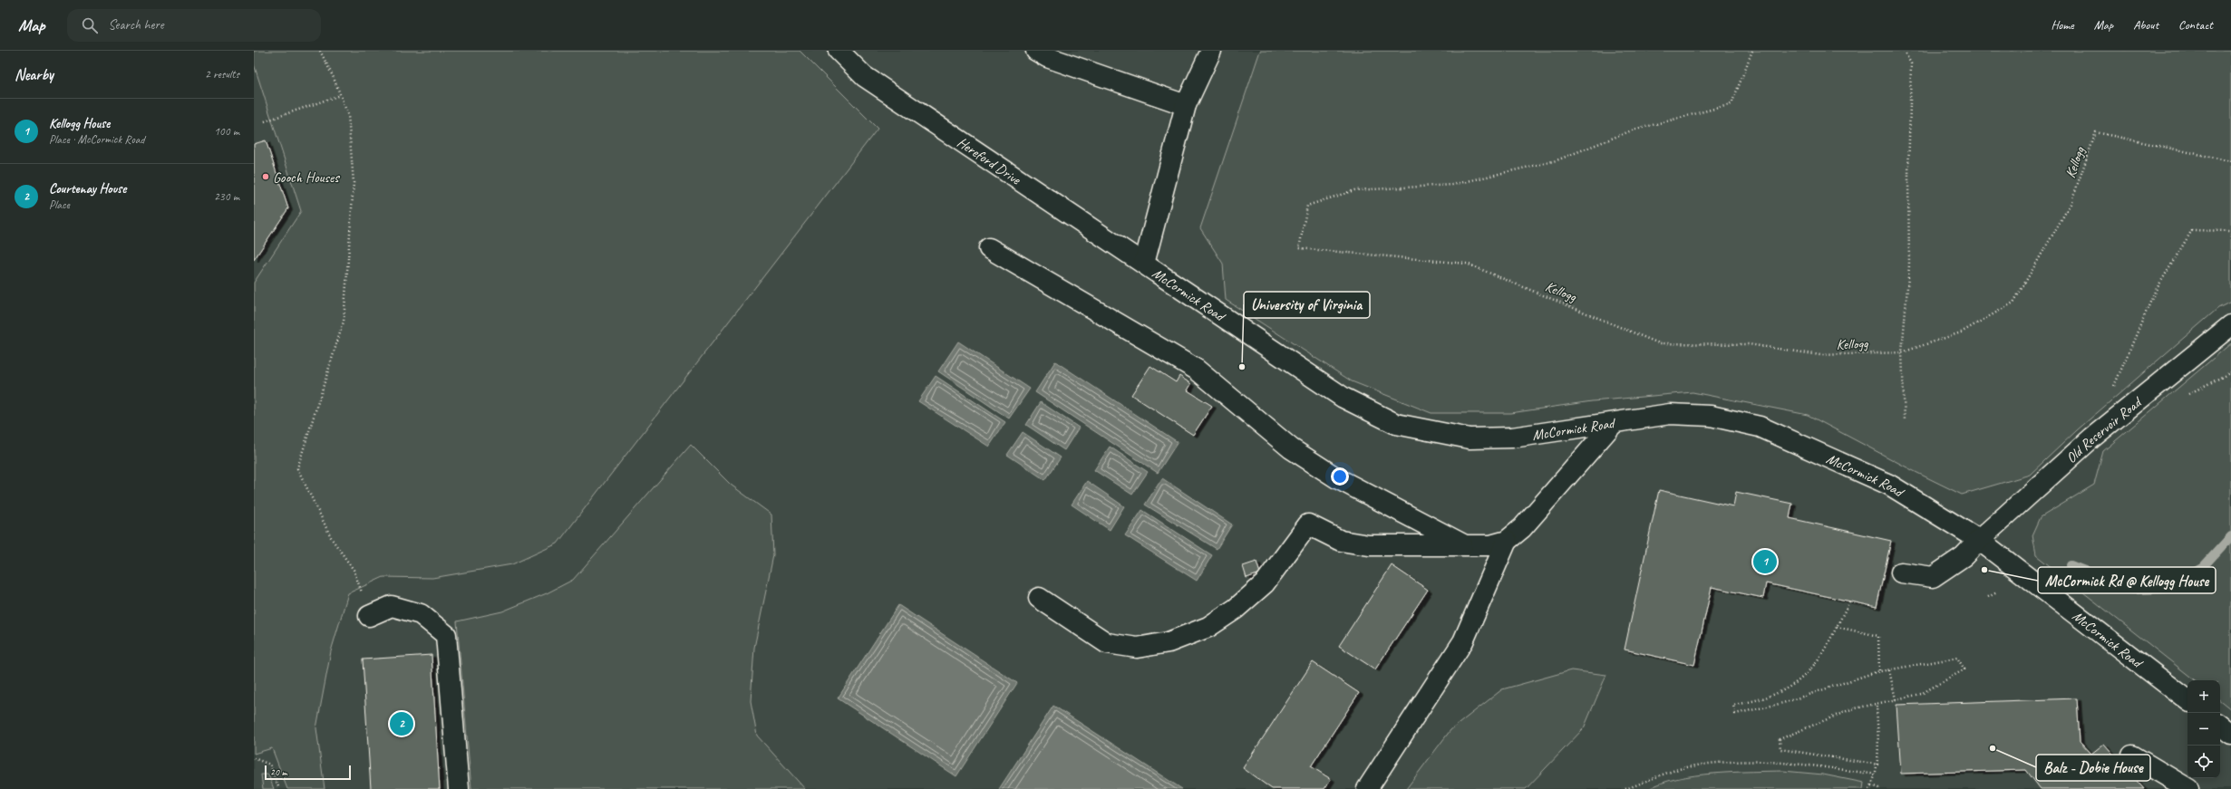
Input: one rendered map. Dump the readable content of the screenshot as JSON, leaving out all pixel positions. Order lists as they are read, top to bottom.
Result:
{
  "streets": {
    "street": ["Hereford Drive", "McCormick Road", "Old Reservoir Road"],
    "path": ["Kellogg"]
  },
  "crossings": [
    ["Hereford Drive", "McCormick Road"],
    ["McCormick Road", "Old Reservoir Road"]
  ],
  "places": [
    "Gooch Houses",
    "University of Virginia",
    "McCormick Rd @ Kellogg House",
    "Balz - Dobie House"
  ],
  "scale_bar": "20 m",
  "page": {
    "header": "Map",
    "search": "Search here",
    "nav": [
      "Home",
      "Map",
      "About",
      "Contact"
    ],
    "heading": ["Nearby", "2 results"],
    "list": [
      {
        "mark": "1",
        "name": "Kellogg House",
        "note": "Place · McCormick Road",
        "value": "100 m"
      },
      {
        "mark": "2",
        "name": "Courtenay House",
        "note": "Place",
        "value": "230 m"
      }
    ],
    "pins": ["1", "2"],
    "map_buttons": ["+", "−"],
    "scale": "20 m"
  }
}
